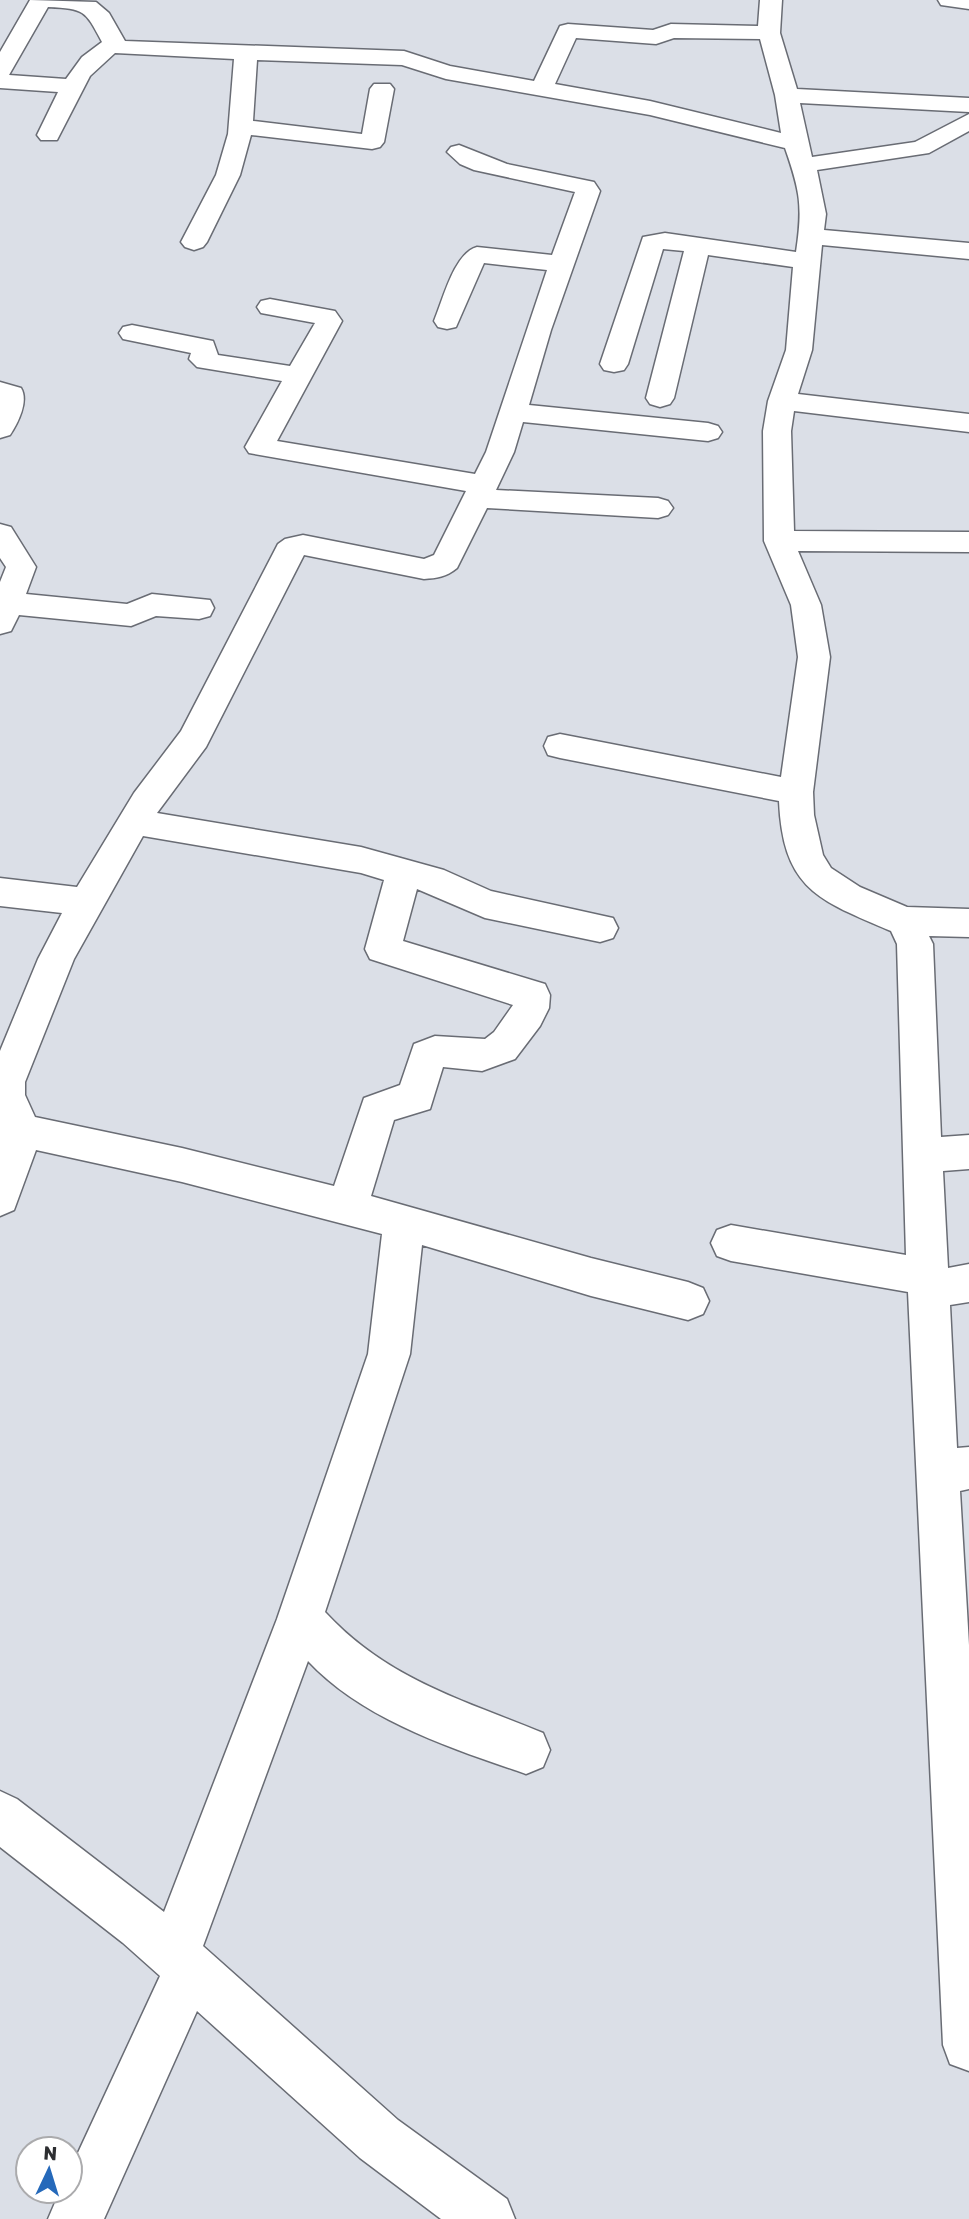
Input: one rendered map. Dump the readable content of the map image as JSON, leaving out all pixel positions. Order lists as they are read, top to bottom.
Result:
{
  "north": "top"
}
